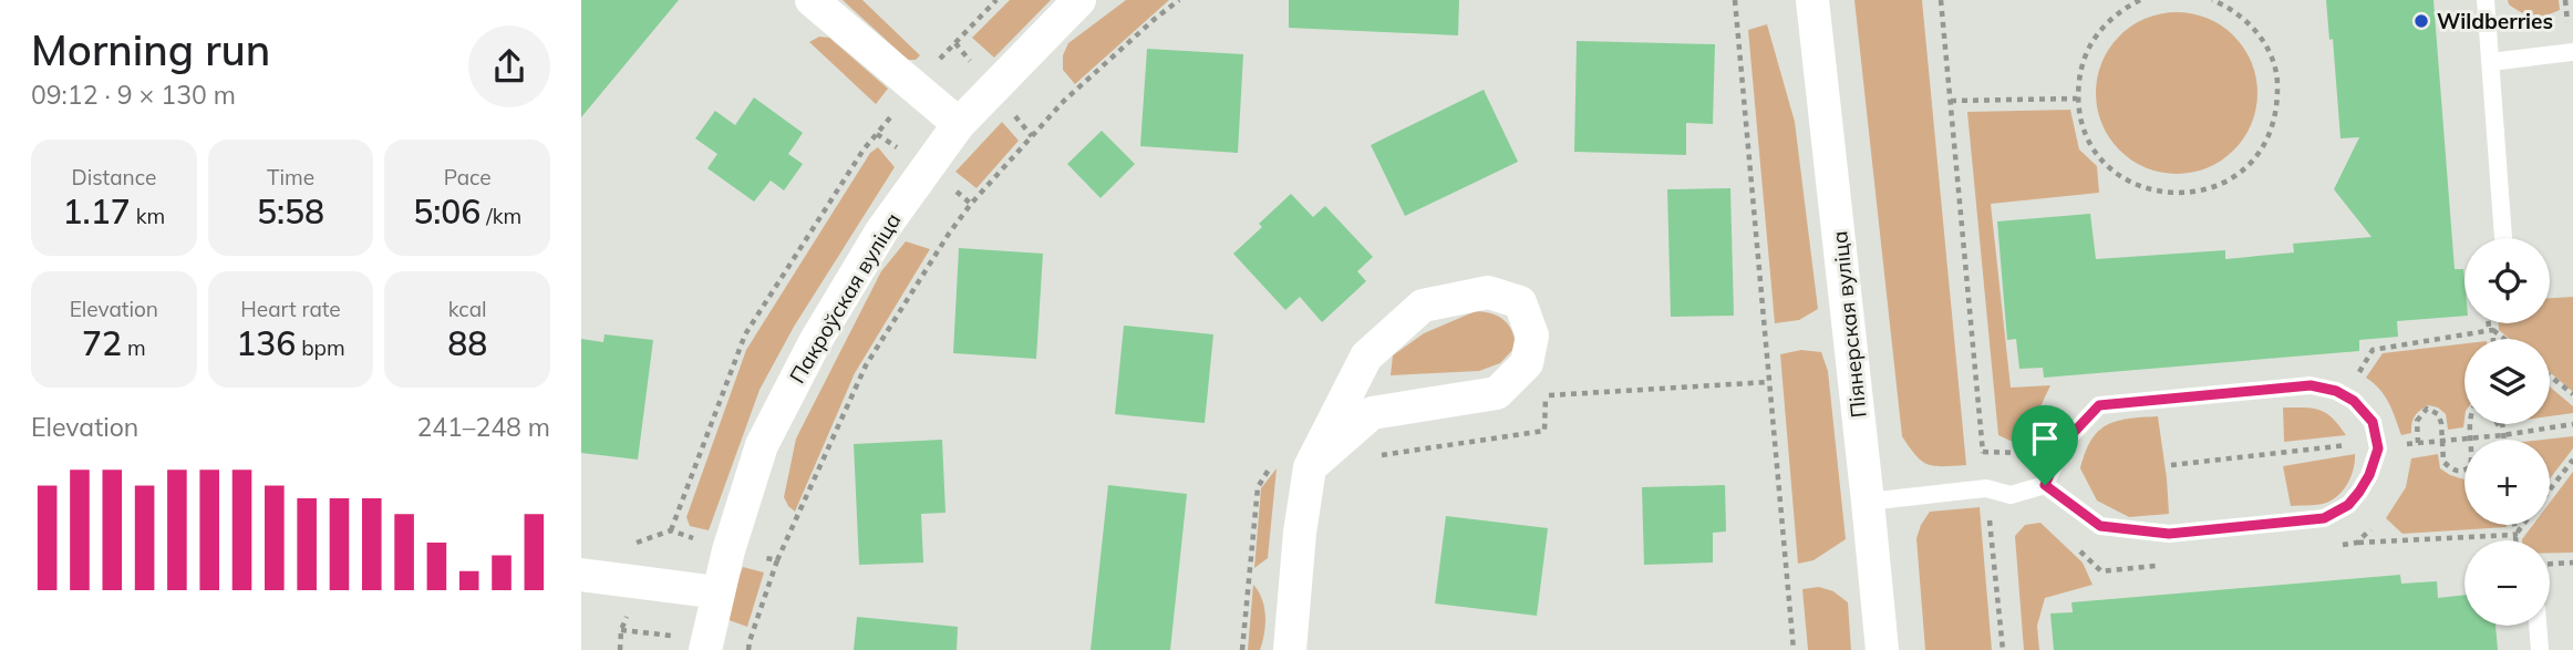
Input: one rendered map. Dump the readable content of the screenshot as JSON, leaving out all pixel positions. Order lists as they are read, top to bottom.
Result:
{
  "streets": {
    "street": ["Пакроўская вуліца", "Піянерская вуліца"]
  },
  "places": ["Wildberries"],
  "page": {
    "heading": ["Morning run", "09:12 · 9 × 130 m"],
    "stats": [
      ["Distance", "1.17 km"],
      ["Time", "5:58"],
      ["Pace", "5:06 /km"],
      ["Elevation", "72 m"],
      ["Heart rate", "136 bpm"],
      ["kcal", "88"]
    ],
    "map_buttons": ["+", "−"],
    "chart": ["Elevation", "241–248 m"]
  }
}
